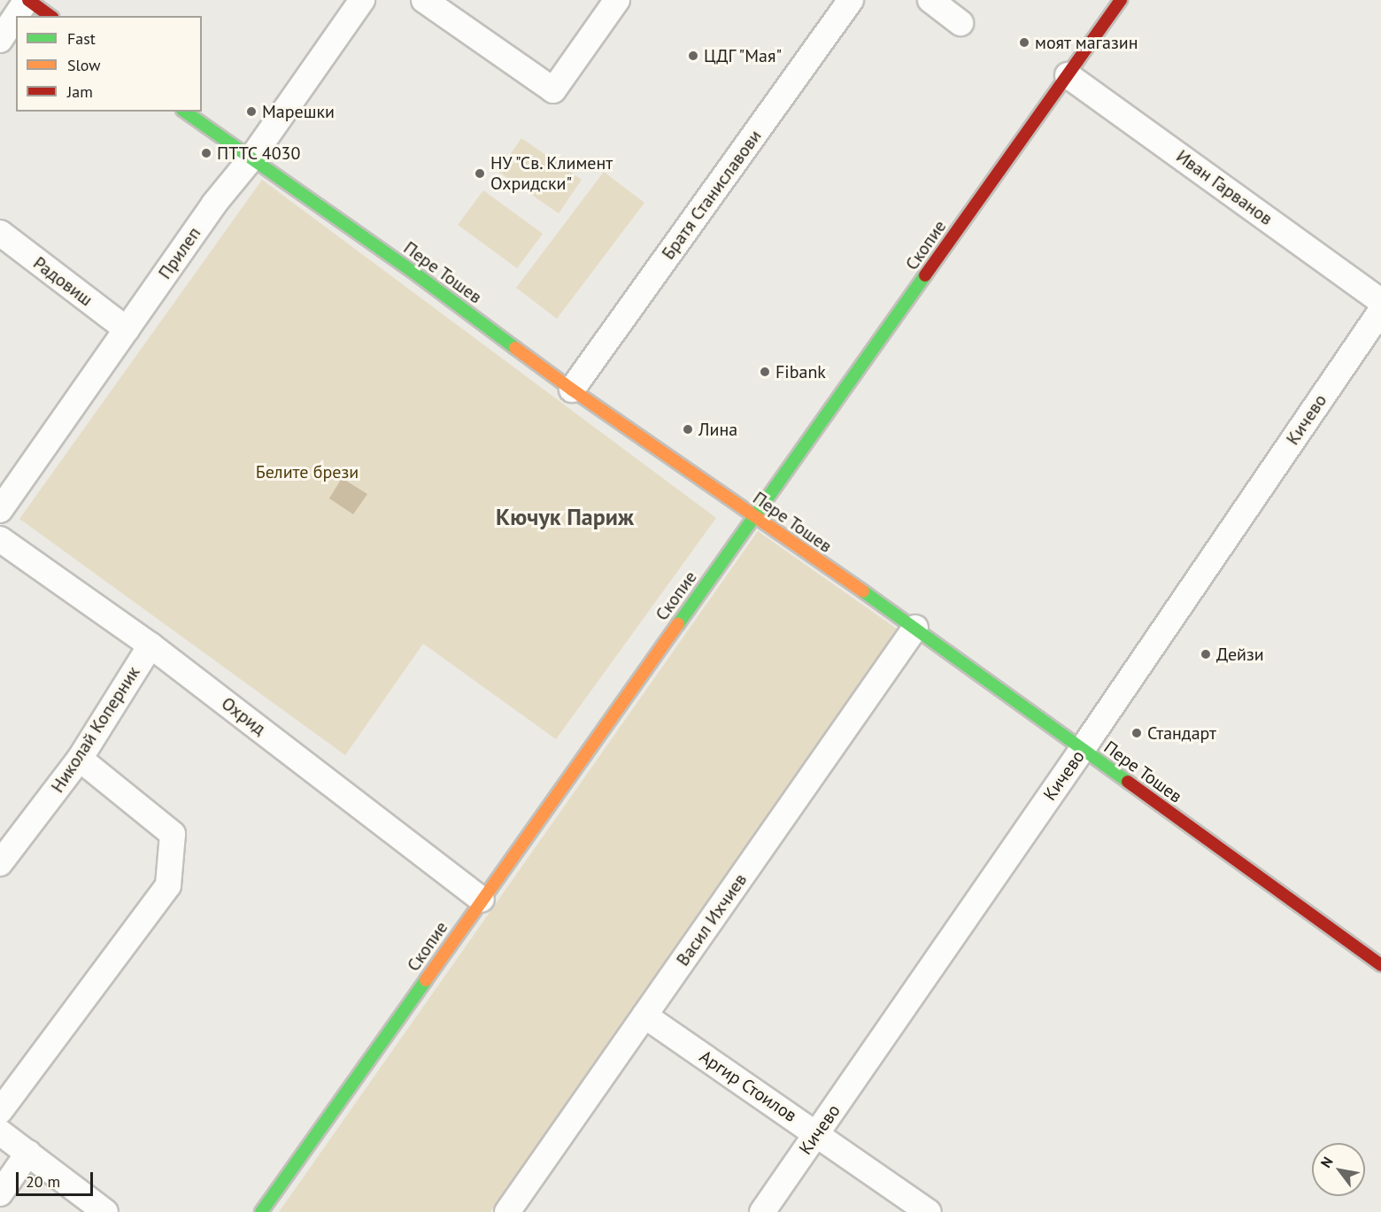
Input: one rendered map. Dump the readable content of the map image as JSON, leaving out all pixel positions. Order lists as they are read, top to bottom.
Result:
{
  "streets": {
    "street": [
      "Иван Гарванов",
      "Братя Станиславови",
      "Скопие",
      "Прилеп",
      "Пере Тошев",
      "Радовиш",
      "Кичево",
      "Охрид",
      "Николай Коперник",
      "Васил Ихчиев",
      "Аргир Стоилов"
    ]
  },
  "crossings": [
    ["Иван Гарванов", "Скопие"],
    ["Братя Станиславови", "Пере Тошев"],
    ["Скопие", "Пере Тошев"],
    ["Скопие", "Охрид"],
    ["Прилеп", "Пере Тошев"],
    ["Прилеп", "Радовиш"],
    ["Пере Тошев", "Кичево"],
    ["Пере Тошев", "Васил Ихчиев"],
    ["Кичево", "Аргир Стоилов"],
    ["Охрид", "Николай Коперник"],
    ["Васил Ихчиев", "Аргир Стоилов"]
  ],
  "districts": ["Кючук Париж"],
  "parks": ["Белите брези"],
  "places": [
    "моят магазин",
    "ЦДГ \"Мая\"",
    "Марешки",
    "ПТТС 4030",
    "НУ \"Св. Климент Охридски\"",
    "Fibank",
    "Лина",
    "Дейзи",
    "Стандарт"
  ],
  "legend": ["Fast", "Slow", "Jam"],
  "scale_bar": "20 m",
  "north": "top left"
}
